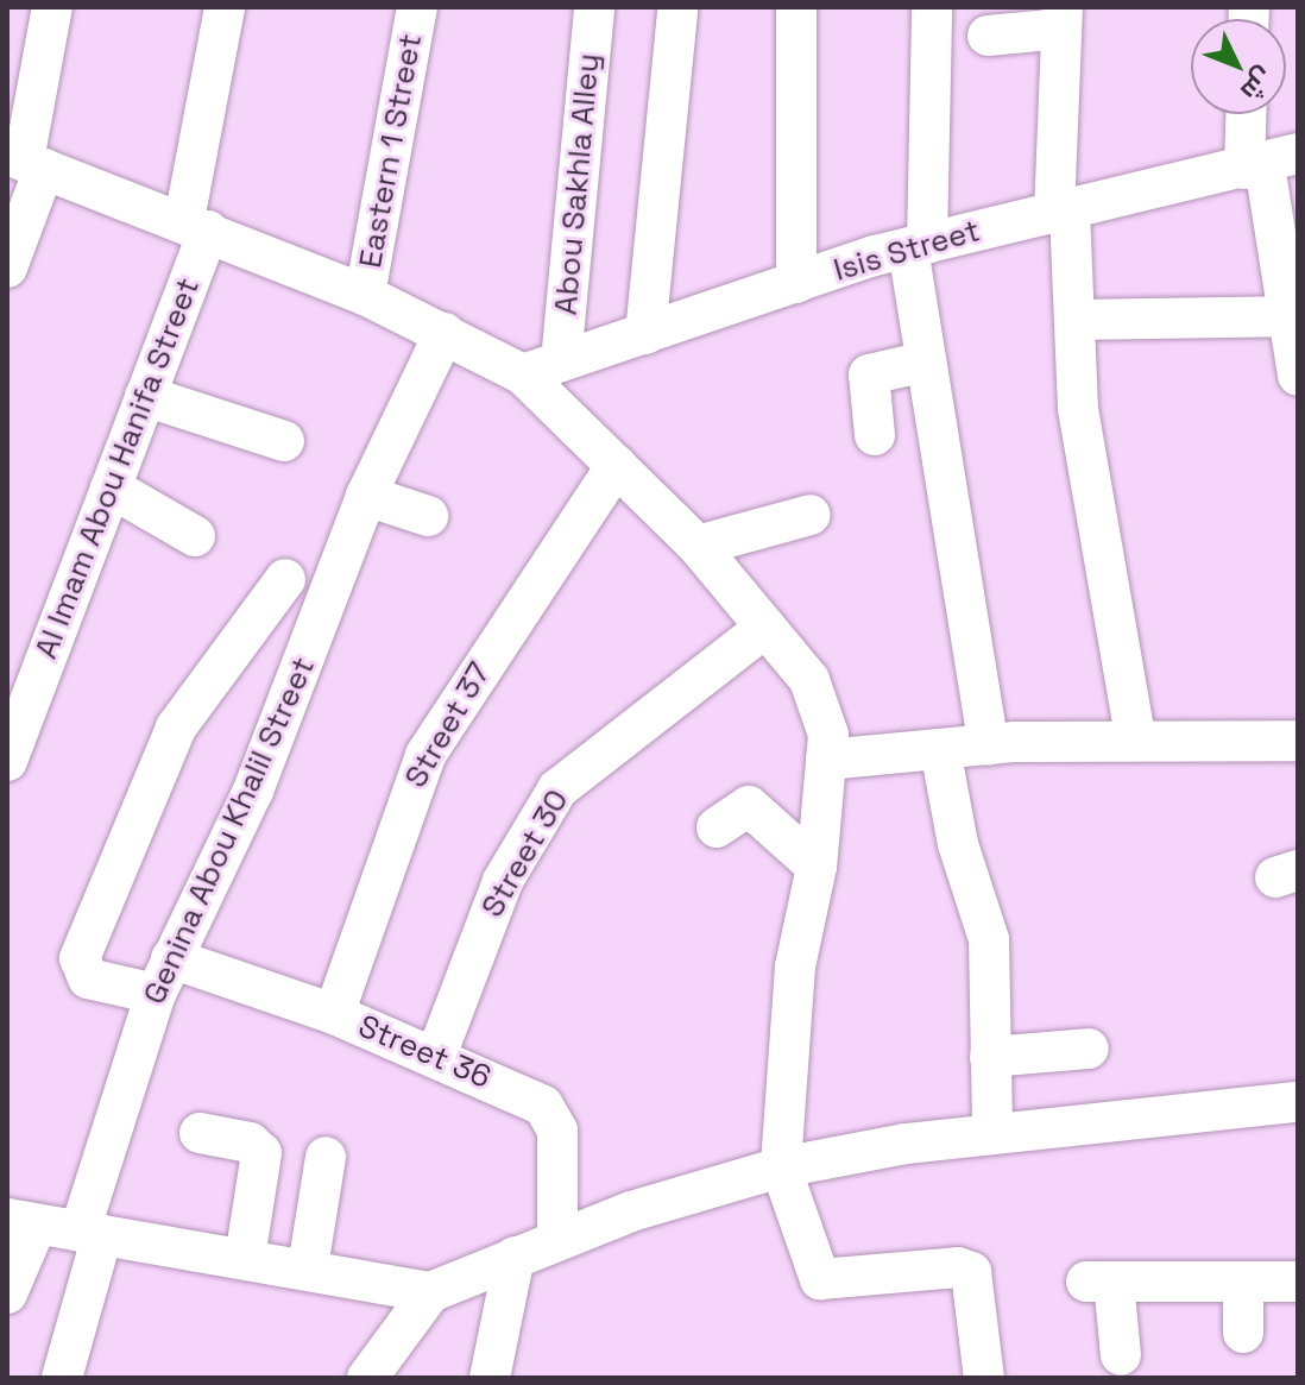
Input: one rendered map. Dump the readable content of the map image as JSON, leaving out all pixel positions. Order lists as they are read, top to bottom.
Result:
{
  "streets": {
    "street": [
      "Eastern 1 Street",
      "Abou Sakhla Alley",
      "Isis Street",
      "Al Imam Abou Hanifa Street",
      "Street 37",
      "Genina Abou Khalil Street",
      "Street 30",
      "Street 36"
    ]
  },
  "crossings": [
    ["Abou Sakhla Alley", "Isis Street"],
    ["Street 37", "Street 36"],
    ["Genina Abou Khalil Street", "Street 36"],
    ["Street 30", "Street 36"]
  ],
  "north": "bottom right"
}
